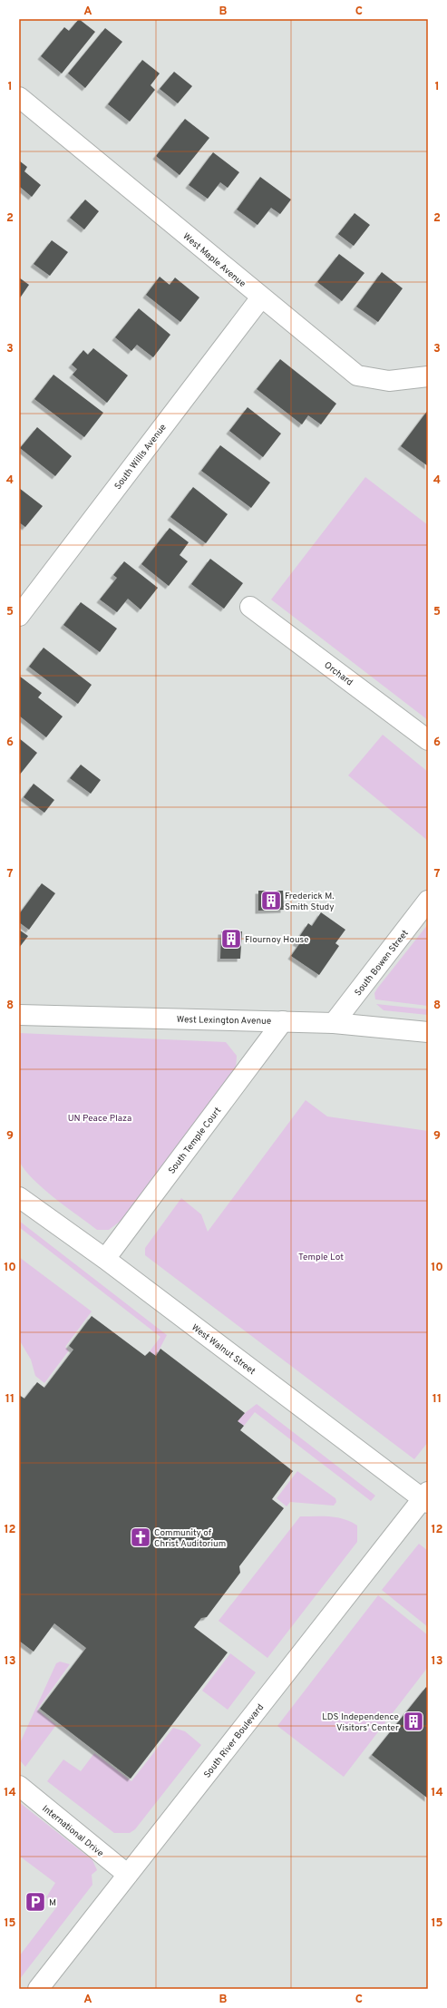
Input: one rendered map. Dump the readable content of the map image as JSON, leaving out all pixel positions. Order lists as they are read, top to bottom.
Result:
{
  "streets": {
    "street": [
      "West Maple Avenue",
      "South Willis Avenue",
      "Orchard",
      "South Bowen Street",
      "West Lexington Avenue",
      "South Temple Court",
      "West Walnut Street",
      "South River Boulevard",
      "International Drive"
    ]
  },
  "crossings": [
    ["West Maple Avenue", "South Willis Avenue"],
    ["South Bowen Street", "West Lexington Avenue"],
    ["West Lexington Avenue", "South Temple Court"],
    ["South Temple Court", "West Walnut Street"],
    ["West Walnut Street", "South River Boulevard"],
    ["South River Boulevard", "International Drive"]
  ],
  "parks": ["UN Peace Plaza", "Temple Lot"],
  "places": {
    "building": ["Frederick M. Smith Study", "Flournoy House", "LDS Independence Visitors' Center"],
    "church": ["Community of Christ Auditorium"],
    "parking": ["M"]
  },
  "grid": {
    "columns": ["A", "B", "C"],
    "rows": [
      "1",
      "2",
      "3",
      "4",
      "5",
      "6",
      "7",
      "8",
      "9",
      "10",
      "11",
      "12",
      "13",
      "14",
      "15"
    ]
  }
}
